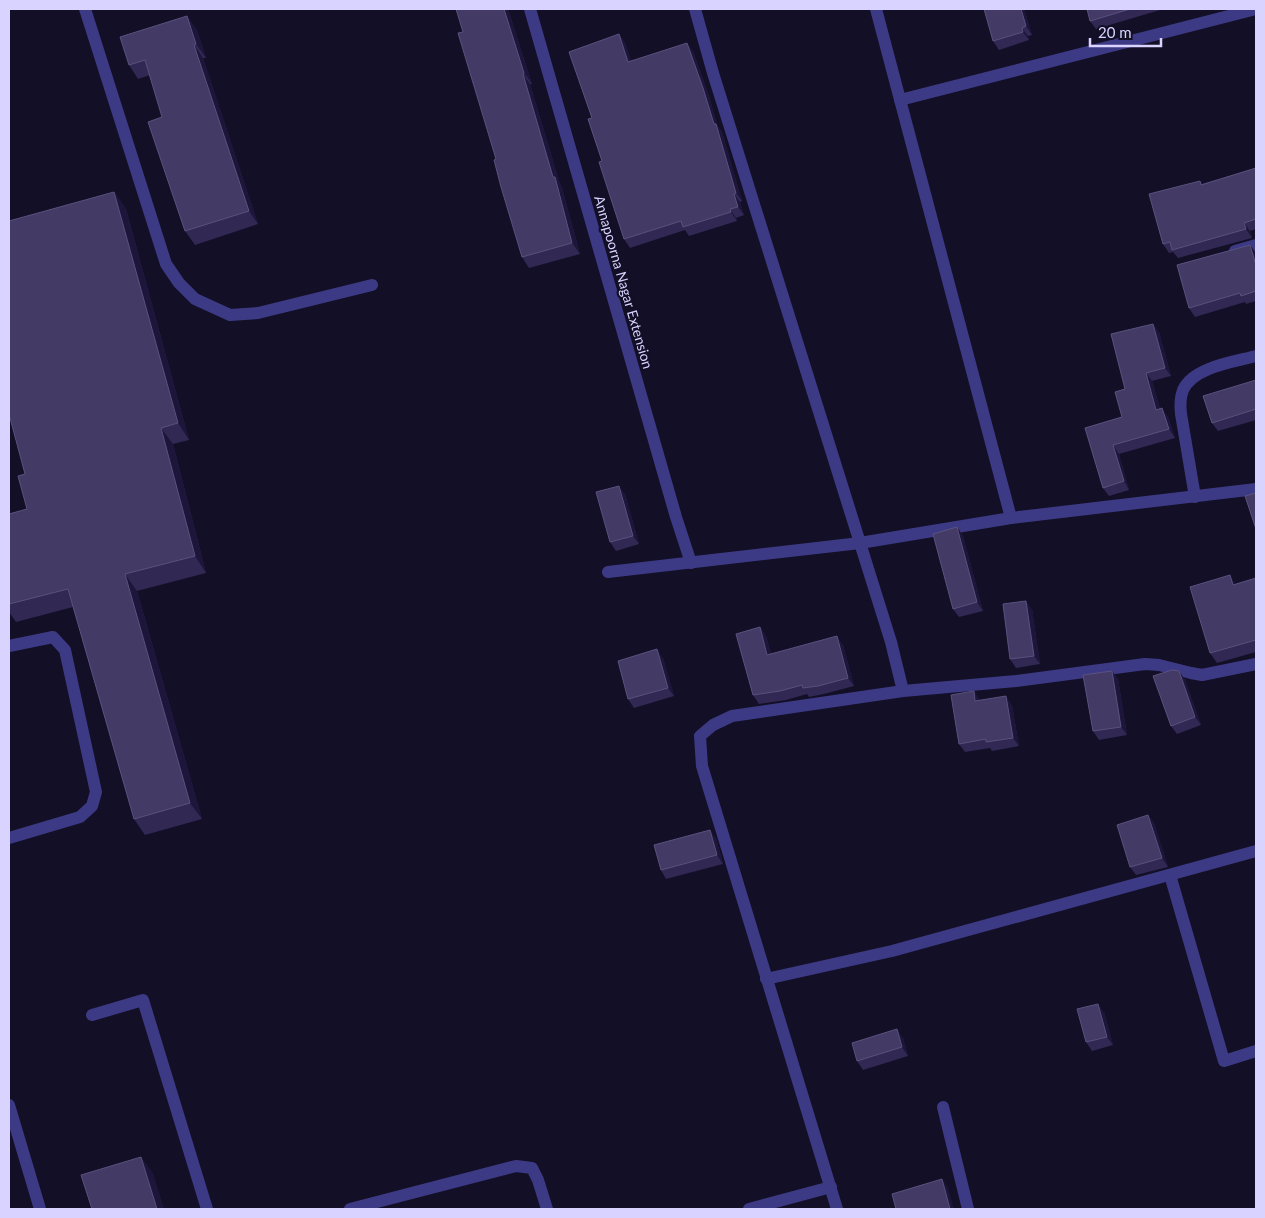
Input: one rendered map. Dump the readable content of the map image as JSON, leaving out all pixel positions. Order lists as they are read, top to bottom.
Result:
{
  "streets": {
    "street": ["Annapoorna Nagar Extension"]
  },
  "scale_bar": "20 m"
}
